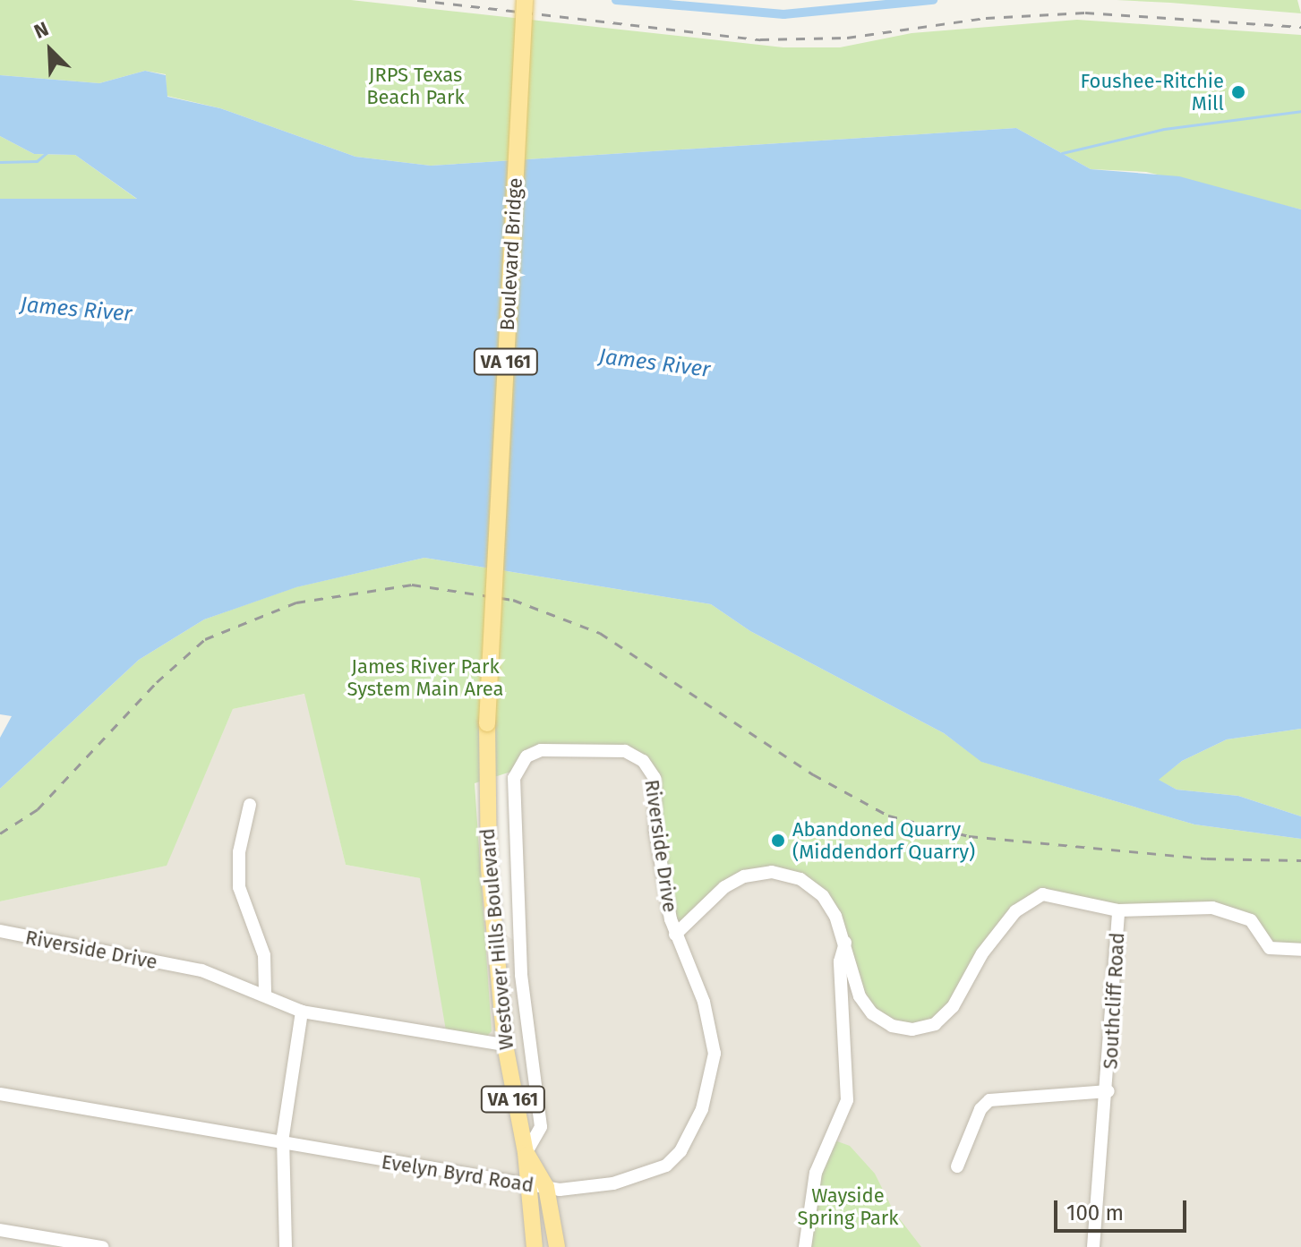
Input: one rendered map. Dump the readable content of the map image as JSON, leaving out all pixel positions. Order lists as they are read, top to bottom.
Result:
{
  "streets": {
    "main road": ["Boulevard Bridge", "VA 161", "Westover Hills Boulevard"],
    "street": ["Riverside Drive", "Southcliff Road", "Evelyn Byrd Road"]
  },
  "crossings": [
    ["Boulevard Bridge", "Westover Hills Boulevard"],
    ["Riverside Drive", "Westover Hills Boulevard"],
    ["Riverside Drive", "Southcliff Road"],
    ["Riverside Drive", "Evelyn Byrd Road"],
    ["Westover Hills Boulevard", "Evelyn Byrd Road"]
  ],
  "water": ["James River"],
  "parks": ["JRPS Texas Beach Park", "James River Park System Main Area", "Wayside Spring Park"],
  "places": ["Foushee-Ritchie Mill", "Abandoned Quarry (Middendorf Quarry)"],
  "scale_bar": "100 m",
  "north": "top left"
}
